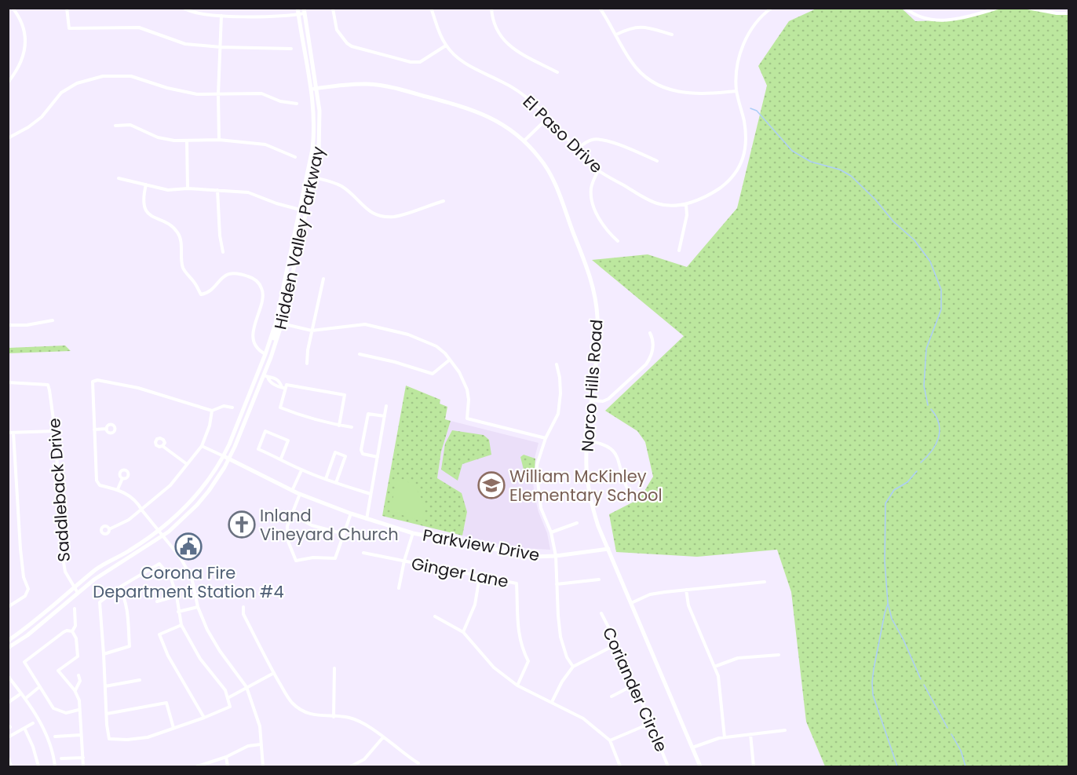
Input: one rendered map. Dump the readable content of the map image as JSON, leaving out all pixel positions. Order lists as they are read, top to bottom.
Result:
{
  "streets": {
    "main road": ["Hidden Valley Parkway", "Norco Hills Road", "Parkview Drive"],
    "street": [
      "El Paso Drive",
      "Saddleback Drive",
      "Ginger Lane",
      "Coriander Circle"
    ]
  },
  "crossings": [
    ["Hidden Valley Parkway", "Norco Hills Road"],
    ["Hidden Valley Parkway", "Saddleback Drive"],
    ["Hidden Valley Parkway", "Parkview Drive"],
    ["Norco Hills Road", "Parkview Drive"]
  ],
  "places": {
    "school or university": ["William McKinley Elementary School"],
    "church": ["Inland Vineyard Church"],
    "public building": ["Corona Fire Department Station #4"]
  }
}
